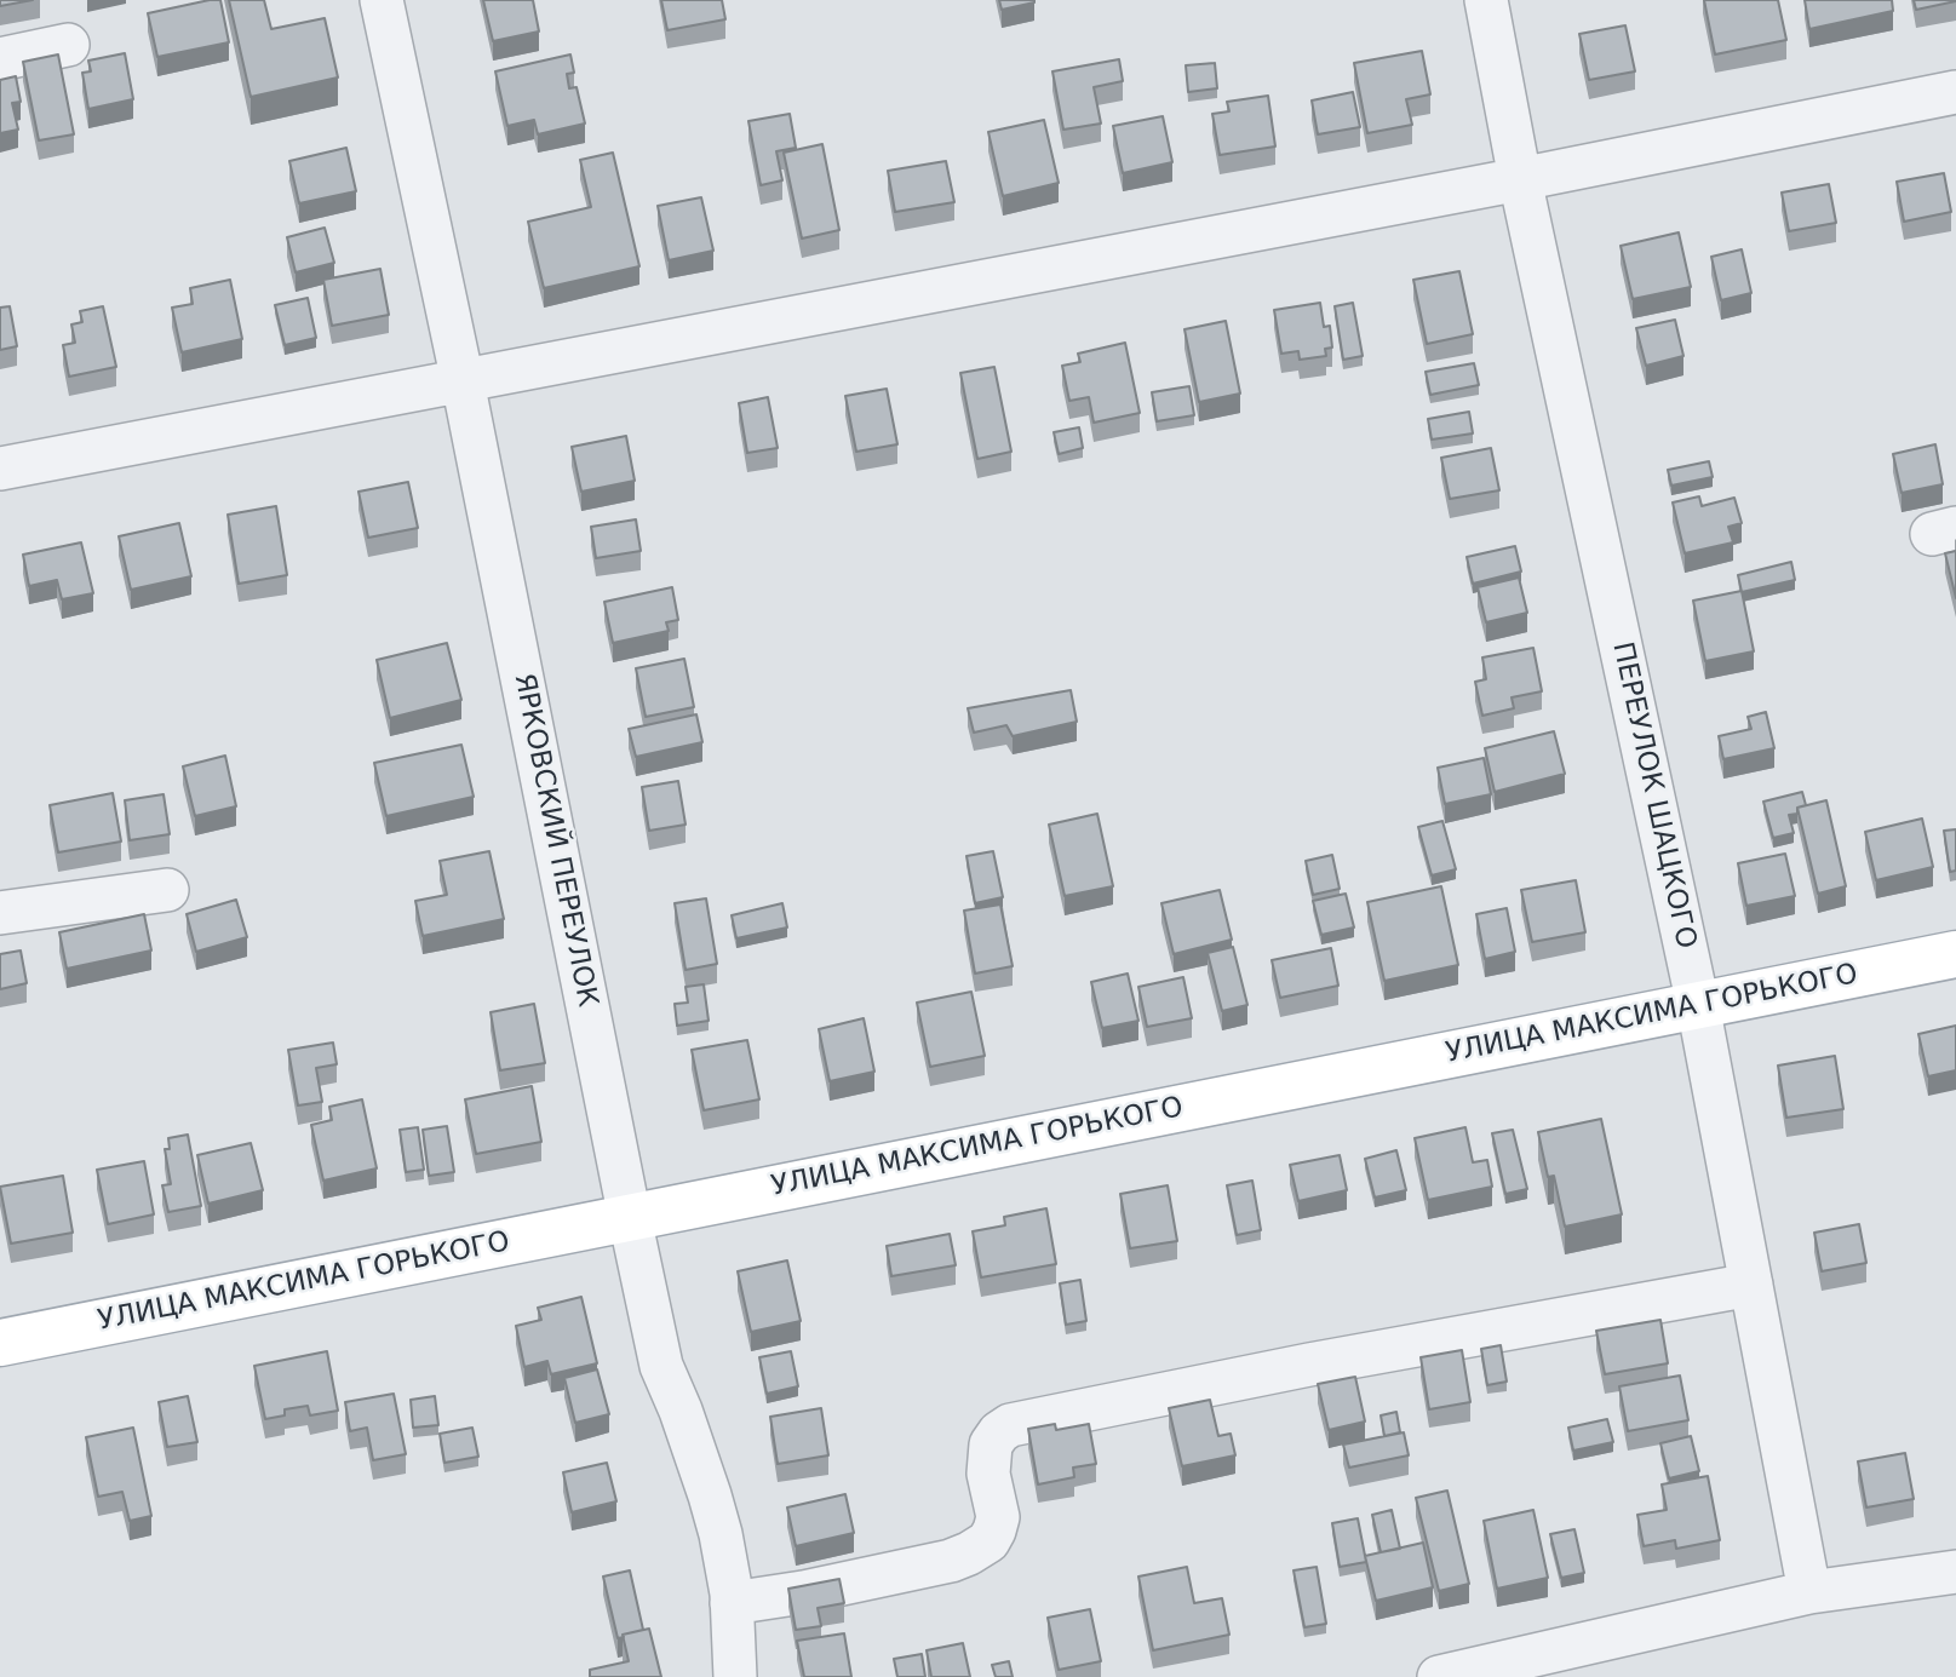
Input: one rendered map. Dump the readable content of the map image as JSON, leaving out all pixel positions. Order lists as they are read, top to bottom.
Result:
{
  "streets": {
    "main road": ["УЛИЦА МАКСИМА ГОРЬКОГО"],
    "street": ["ПЕРЕУЛОК ШАЦКОГО", "ЯРКОВСКИЙ ПЕРЕУЛОК"]
  },
  "crossings": [
    ["ПЕРЕУЛОК ШАЦКОГО", "УЛИЦА МАКСИМА ГОРЬКОГО"],
    ["ЯРКОВСКИЙ ПЕРЕУЛОК", "УЛИЦА МАКСИМА ГОРЬКОГО"]
  ]
}
